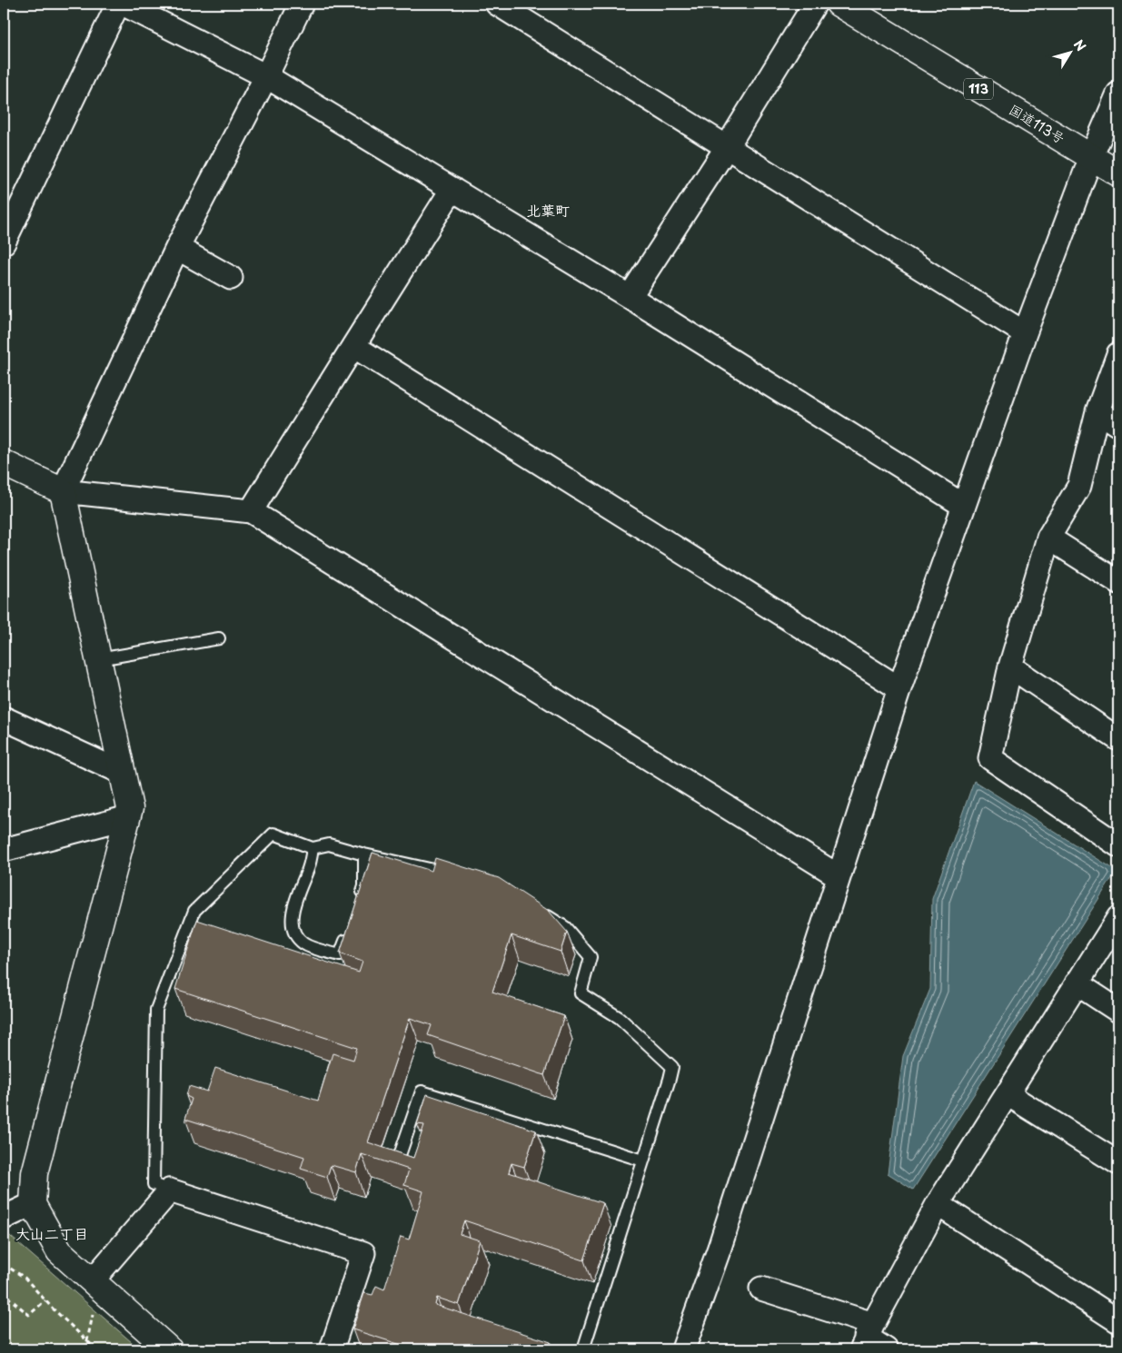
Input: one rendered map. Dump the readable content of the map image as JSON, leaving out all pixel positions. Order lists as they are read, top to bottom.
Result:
{
  "streets": {
    "main road": ["113", "国道113号"]
  },
  "districts": ["北葉町", "大山二丁目"],
  "north": "top right"
}
